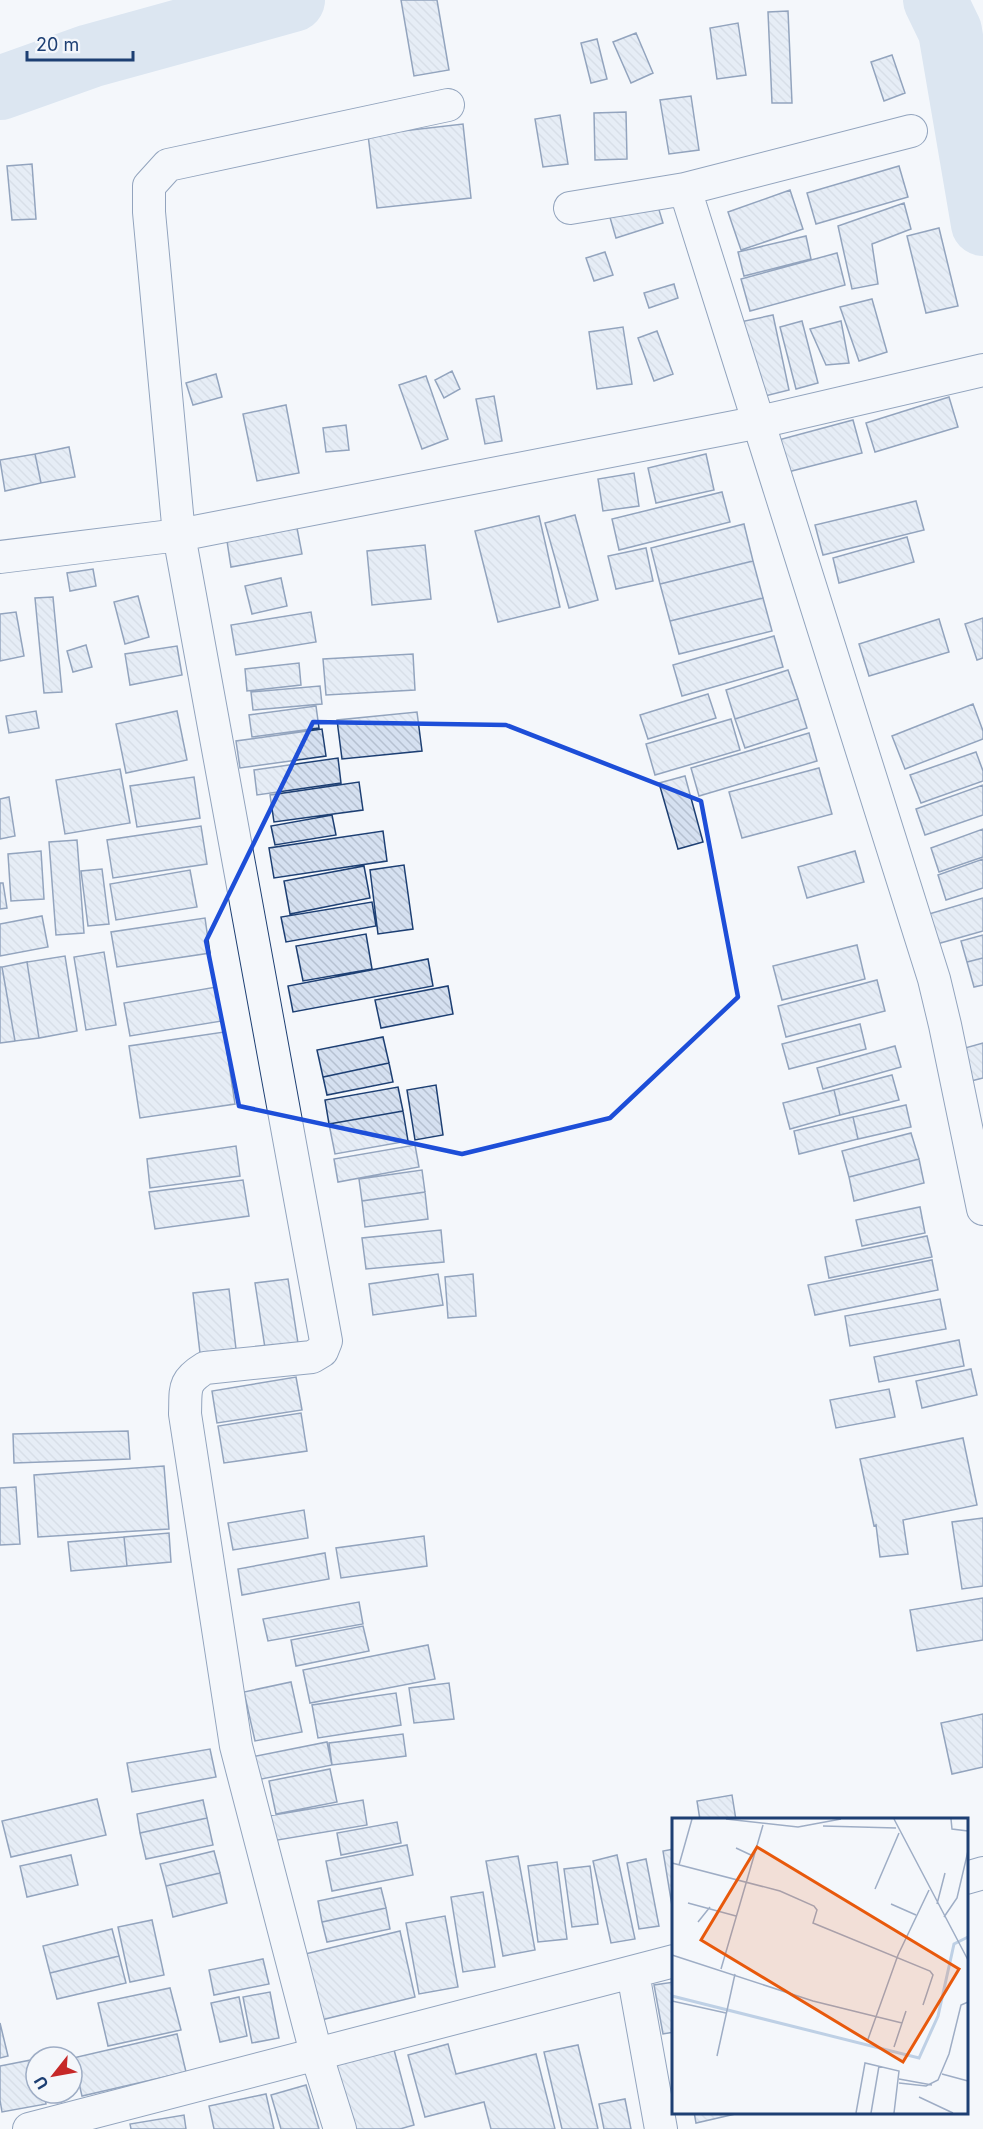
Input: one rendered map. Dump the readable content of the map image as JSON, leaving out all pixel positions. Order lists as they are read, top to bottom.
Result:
{
  "scale_bar": "20 m",
  "north": "bottom left"
}
